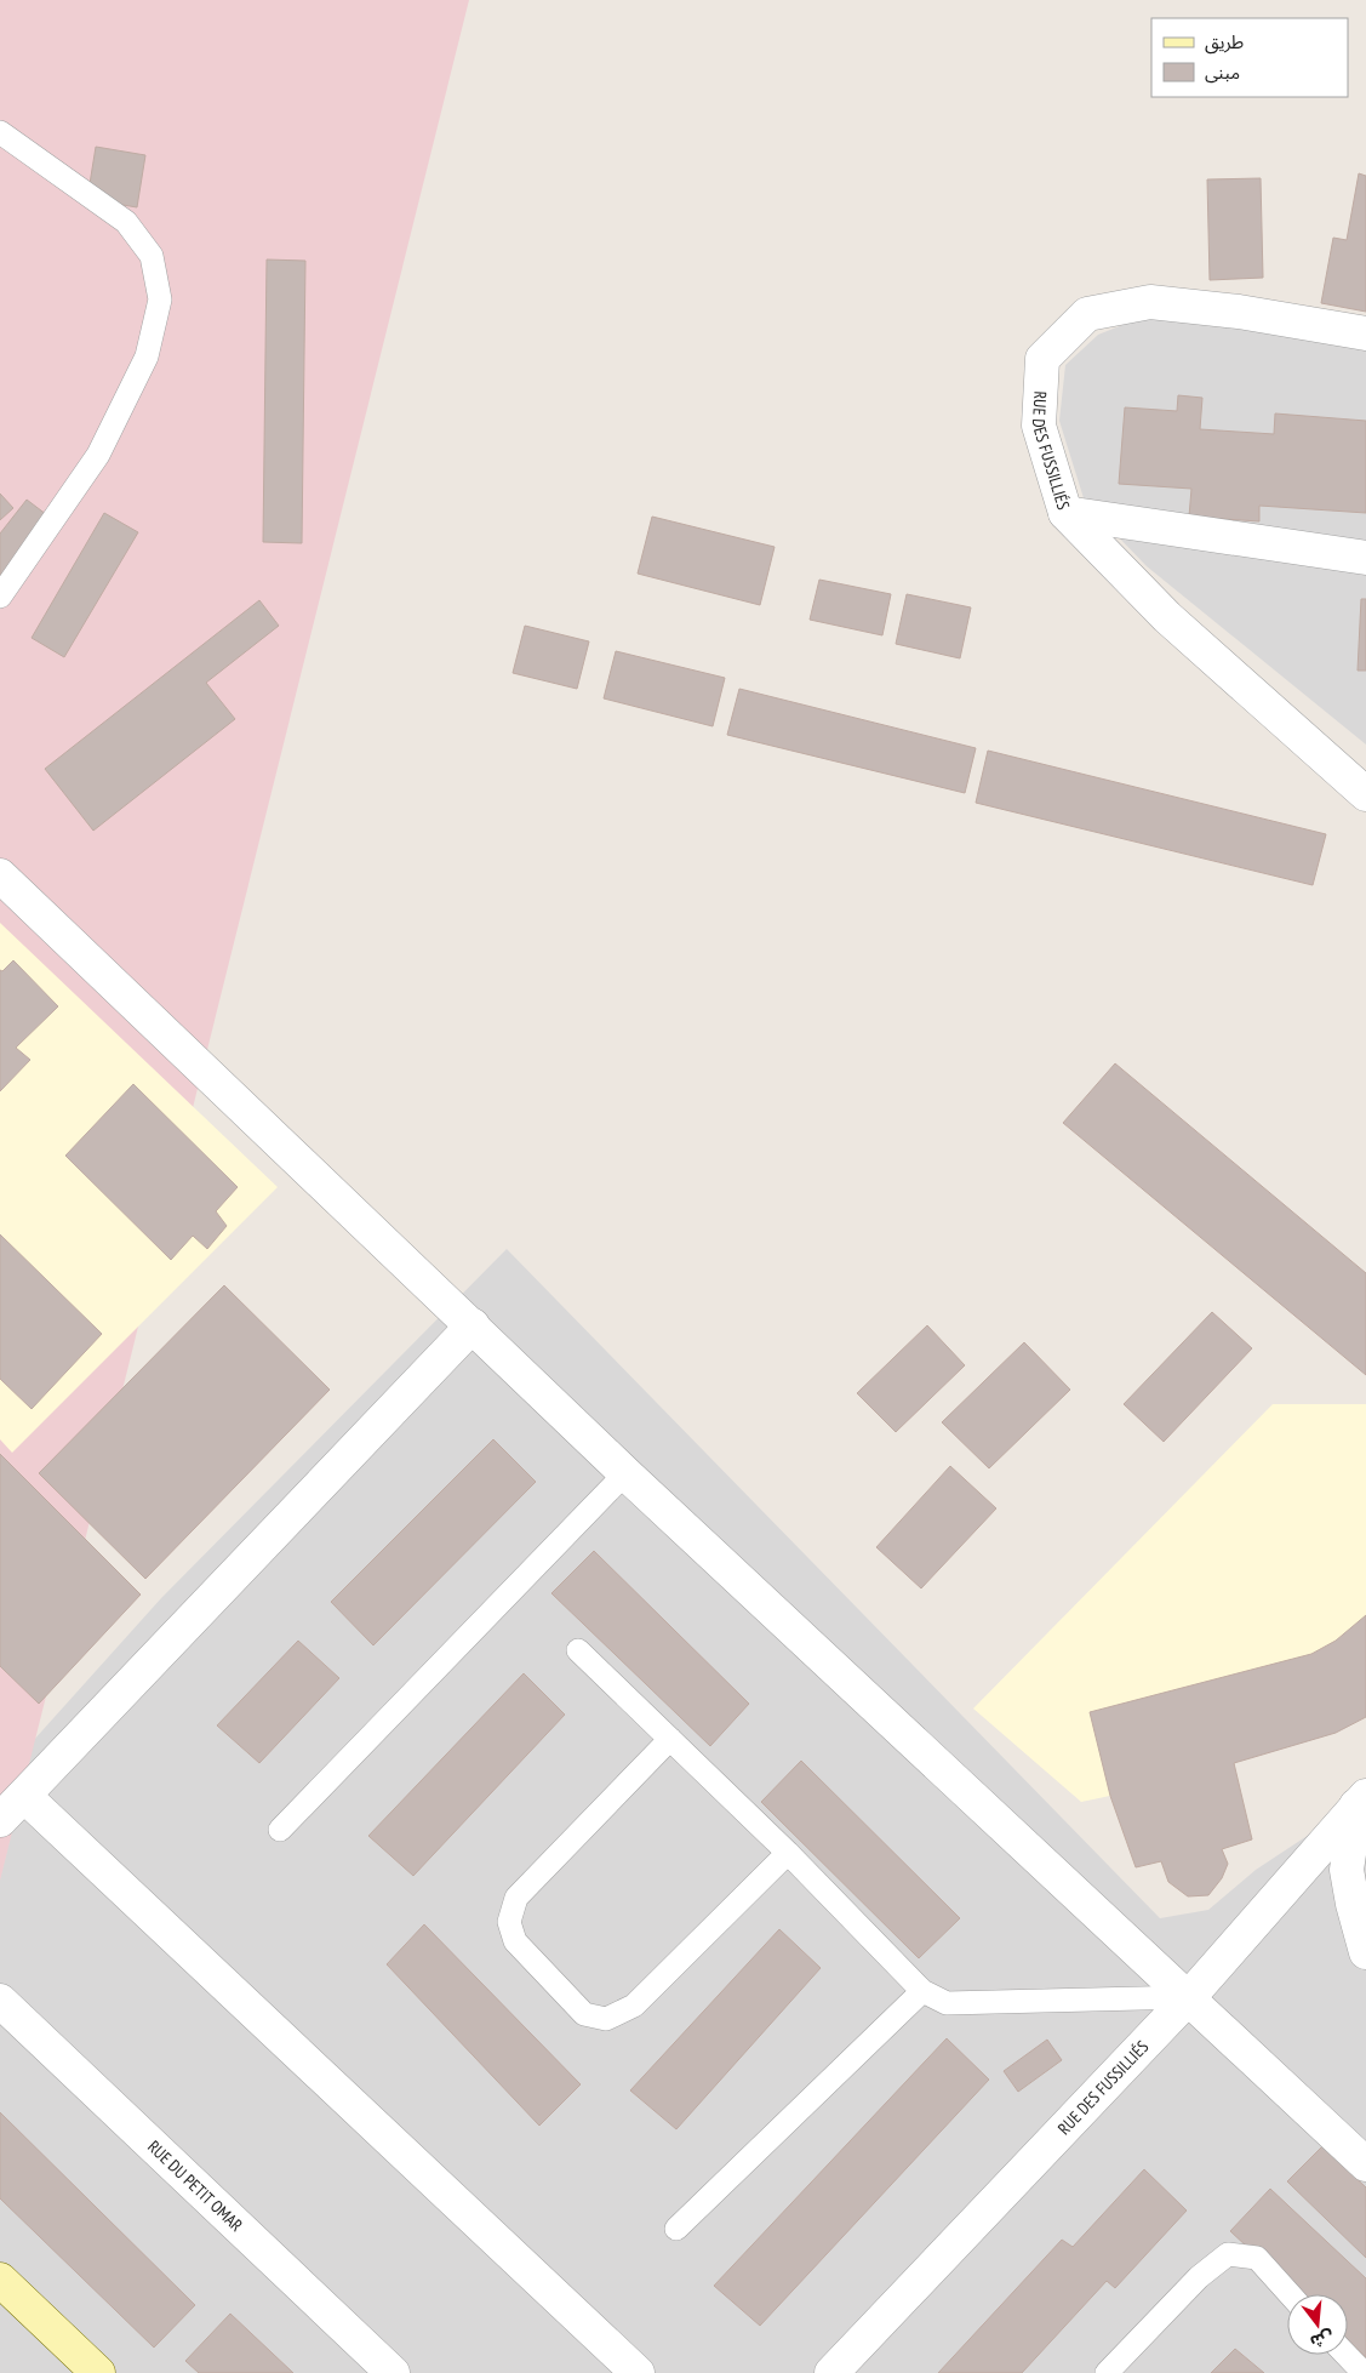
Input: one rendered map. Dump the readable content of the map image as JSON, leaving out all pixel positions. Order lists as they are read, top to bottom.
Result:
{
  "streets": {
    "street": ["RUE DES FUSSILLIÉS", "RUE DU PETIT OMAR"]
  },
  "legend": ["طريق", "مبنى"],
  "north": "bottom"
}
